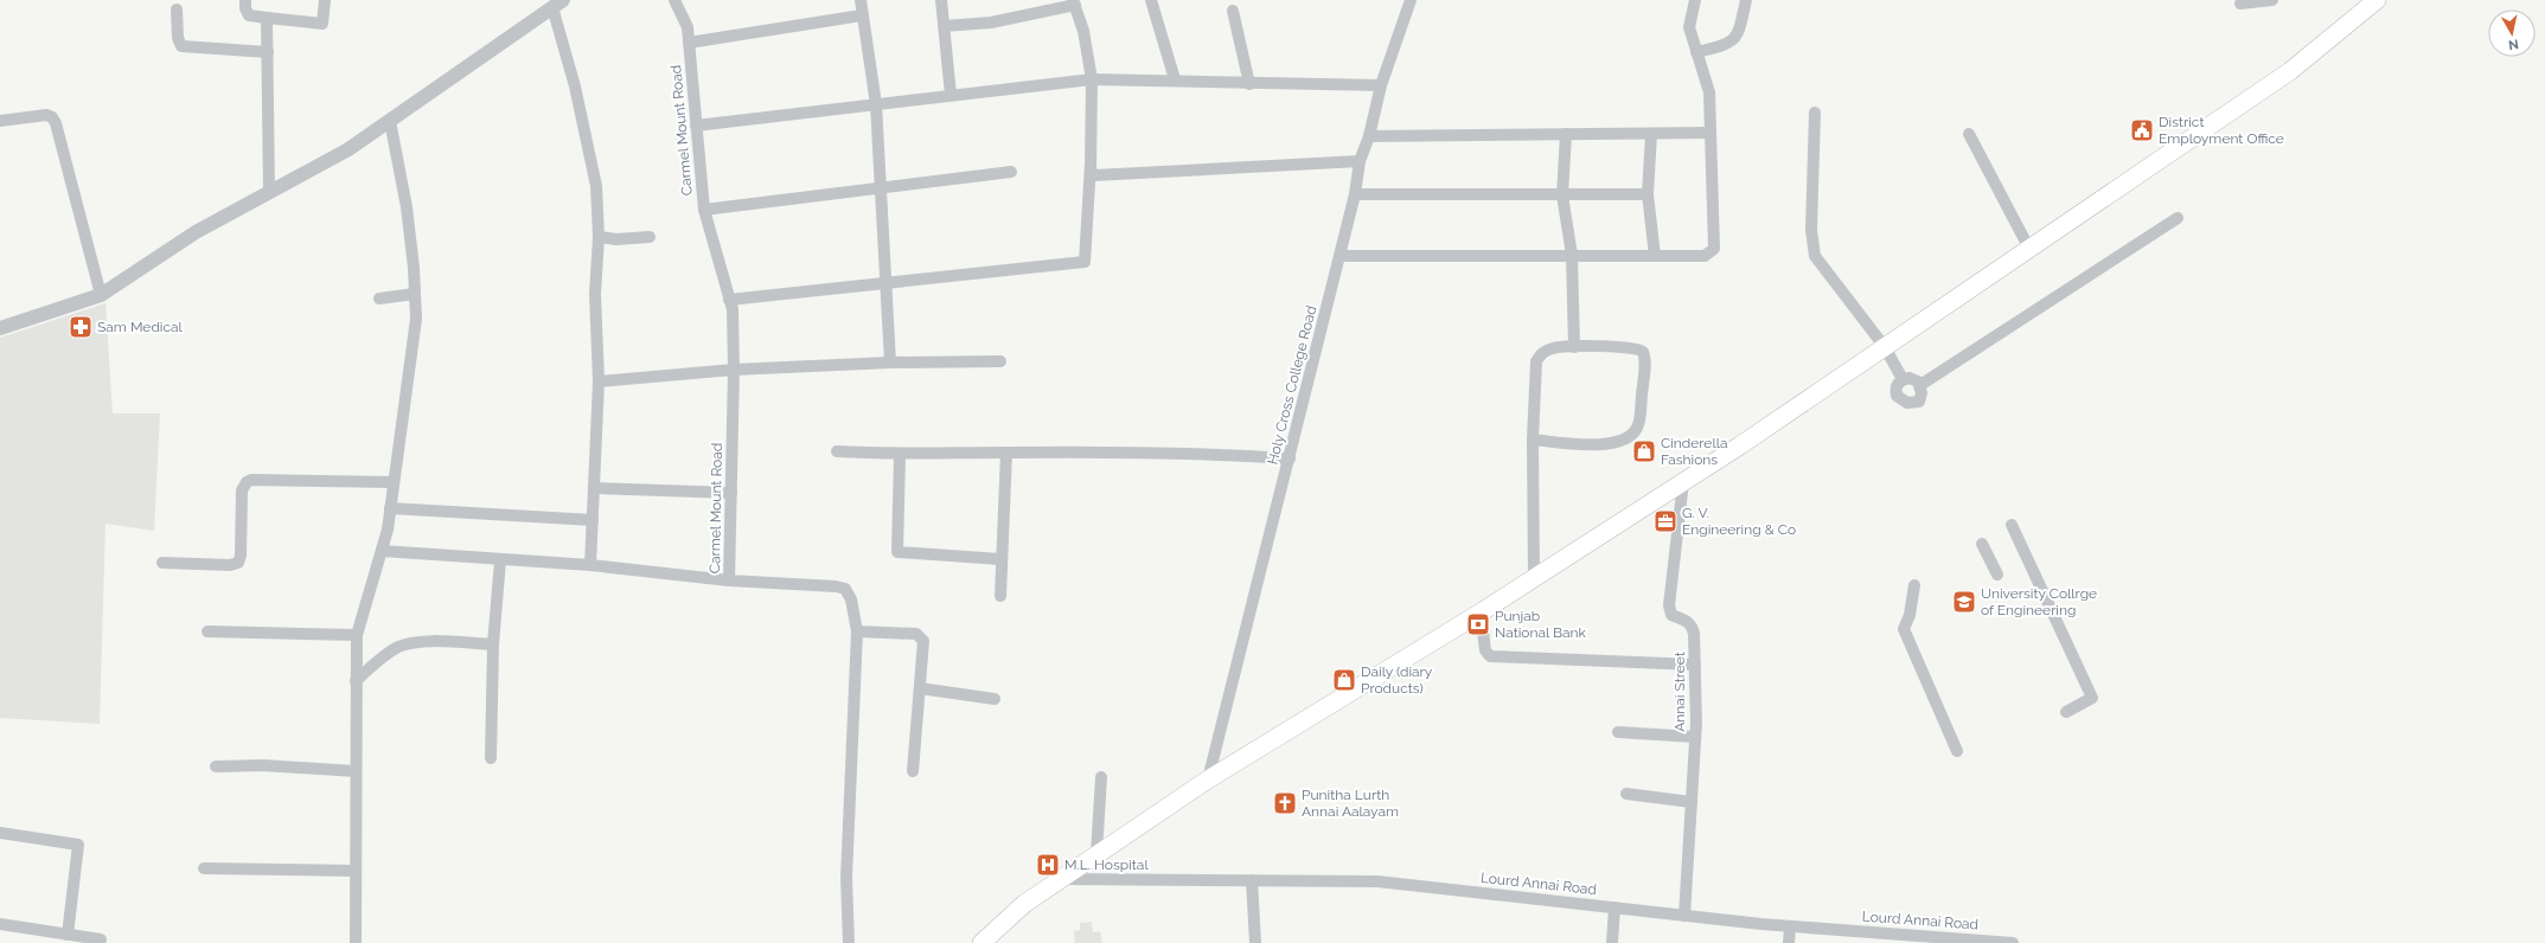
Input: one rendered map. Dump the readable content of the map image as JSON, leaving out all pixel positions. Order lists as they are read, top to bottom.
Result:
{
  "streets": {
    "street": [
      "Carmel Mount Road",
      "Holy Cross College Road",
      "Annai Street",
      "Lourd Annai Road"
    ]
  },
  "crossings": [
    ["Annai Street", "Lourd Annai Road"]
  ],
  "places": {
    "public building": ["District Employment Office"],
    "pharmacy": ["Sam Medical"],
    "shop": ["Cinderella Fashions", "Daily (diary Products)"],
    "office": ["G. V. Engineering & Co"],
    "school or university": ["University Collrge of Engineering"],
    "bank": ["Punjab National Bank"],
    "church": ["Punitha Lurth Annai Aalayam"],
    "hospital": ["M.L. Hospital"]
  },
  "north": "bottom"
}
